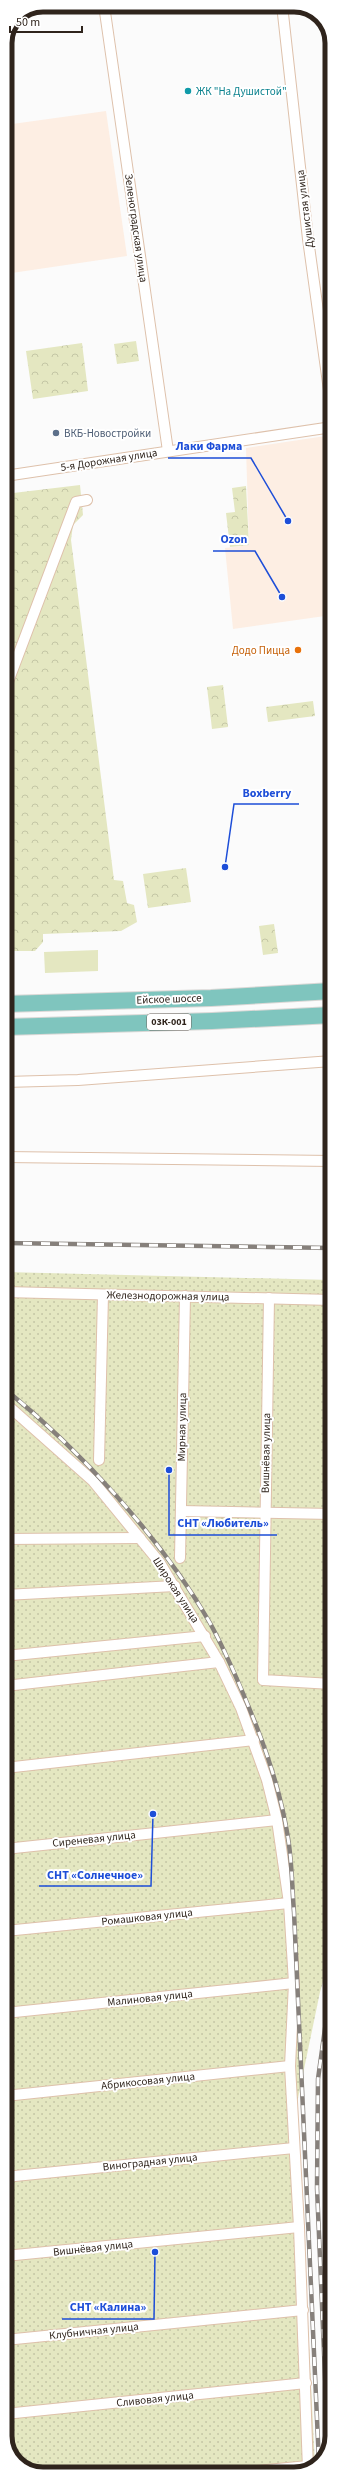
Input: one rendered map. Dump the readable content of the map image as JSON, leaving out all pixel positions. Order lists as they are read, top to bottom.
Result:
{
  "streets": {
    "main road": ["Ейское шоссе", "03К-001"],
    "street": [
      "Душистая улица",
      "Зеленоградская улица",
      "5-я Дорожная улица",
      "Железнодорожная улица",
      "Мирная улица",
      "Вишнёвая улица",
      "Широкая улица",
      "Сиреневая улица",
      "Ромашковая улица",
      "Малиновая улица",
      "Абрикосовая улица",
      "Виноградная улица",
      "Клубничная улица",
      "Сливовая улица"
    ]
  },
  "crossings": [
    ["Зеленоградская улица", "5-я Дорожная улица"],
    ["Железнодорожная улица", "Мирная улица"],
    ["Железнодорожная улица", "Вишнёвая улица"]
  ],
  "places": [
    "ЖК \"На Душистой\"",
    "ВКБ-Новостройки",
    "Лаки Фарма",
    "Ozon",
    "Додо Пицца",
    "Boxberry",
    "СНТ «Любитель»",
    "СНТ «Солнечное»",
    "СНТ «Калина»"
  ],
  "scale_bar": "50 m"
}
